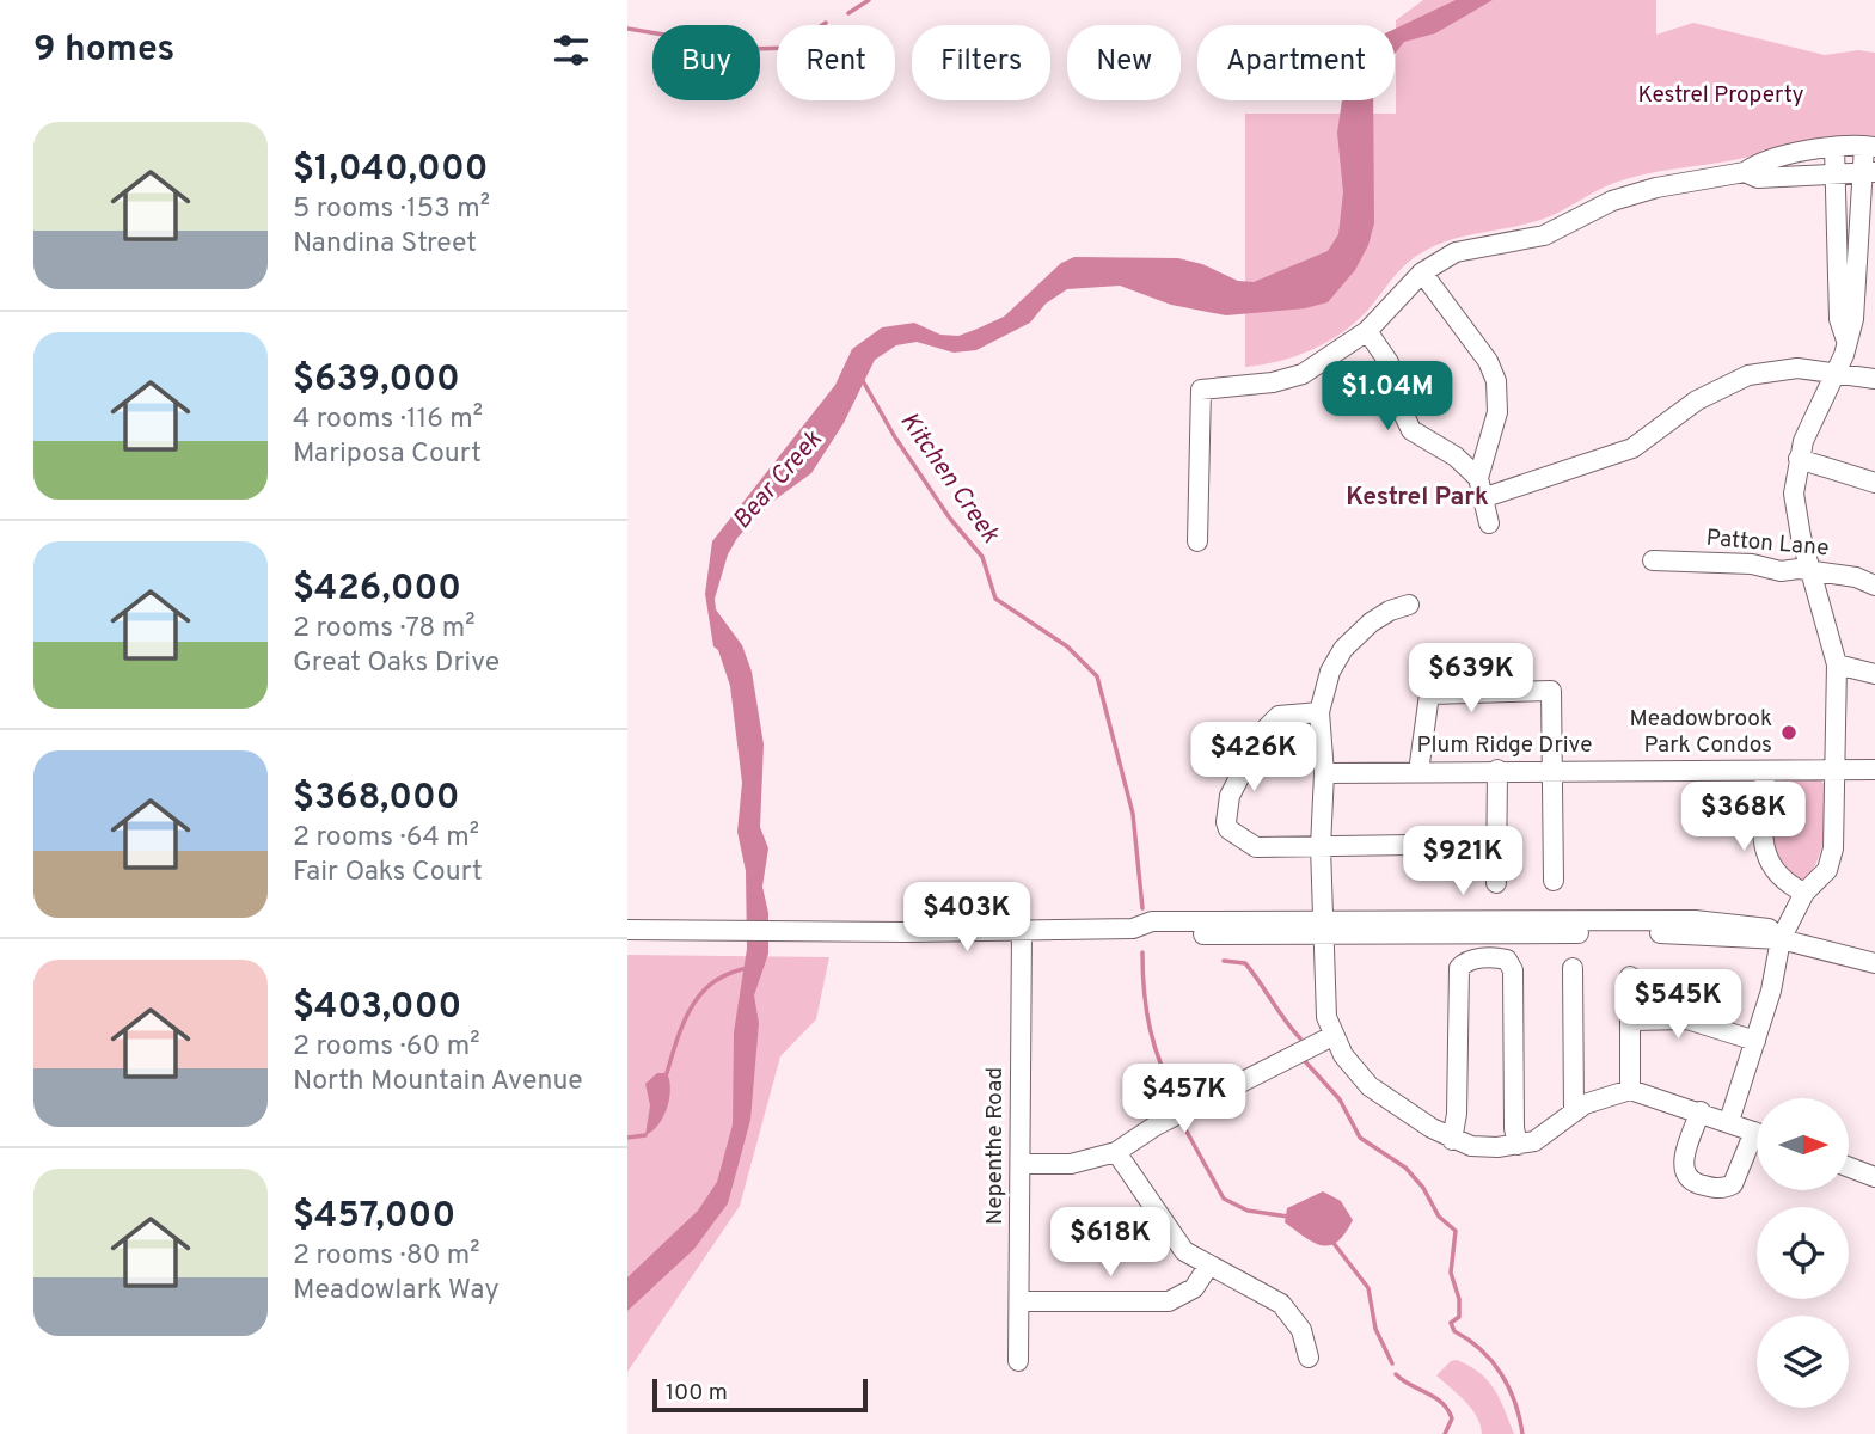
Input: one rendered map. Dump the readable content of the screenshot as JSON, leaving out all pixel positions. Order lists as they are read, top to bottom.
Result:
{
  "streets": {
    "street": ["Patton Lane", "Plum Ridge Drive", "Nepenthe Road"]
  },
  "districts": ["Kestrel Park"],
  "water": ["Kitchen Creek", "Bear Creek"],
  "parks": ["Kestrel Property"],
  "places": ["Meadowbrook Park Condos"],
  "scale_bar": "100 m",
  "north": "right",
  "page": {
    "heading": "9 homes",
    "chip": [
      "Buy",
      "Rent",
      "Filters",
      "New",
      "Apartment"
    ],
    "list": [
      {
        "name": "$1,040,000",
        "note": "5 rooms · 153 m² · Nandina Street"
      },
      {
        "name": "$639,000",
        "note": "4 rooms · 116 m² · Mariposa Court"
      },
      {
        "name": "$426,000",
        "note": "2 rooms · 78 m² · Great Oaks Drive"
      },
      {
        "name": "$368,000",
        "note": "2 rooms · 64 m² · Fair Oaks Court"
      },
      {
        "name": "$403,000",
        "note": "2 rooms · 60 m² · North Mountain Avenue"
      },
      {
        "name": "$457,000",
        "note": "2 rooms · 80 m² · Meadowlark Way"
      }
    ],
    "price": [
      "$1.04M",
      "$639K",
      "$426K",
      "$368K",
      "$921K",
      "$403K",
      "$545K",
      "$457K",
      "$618K"
    ],
    "scale": "100 m"
  }
}
